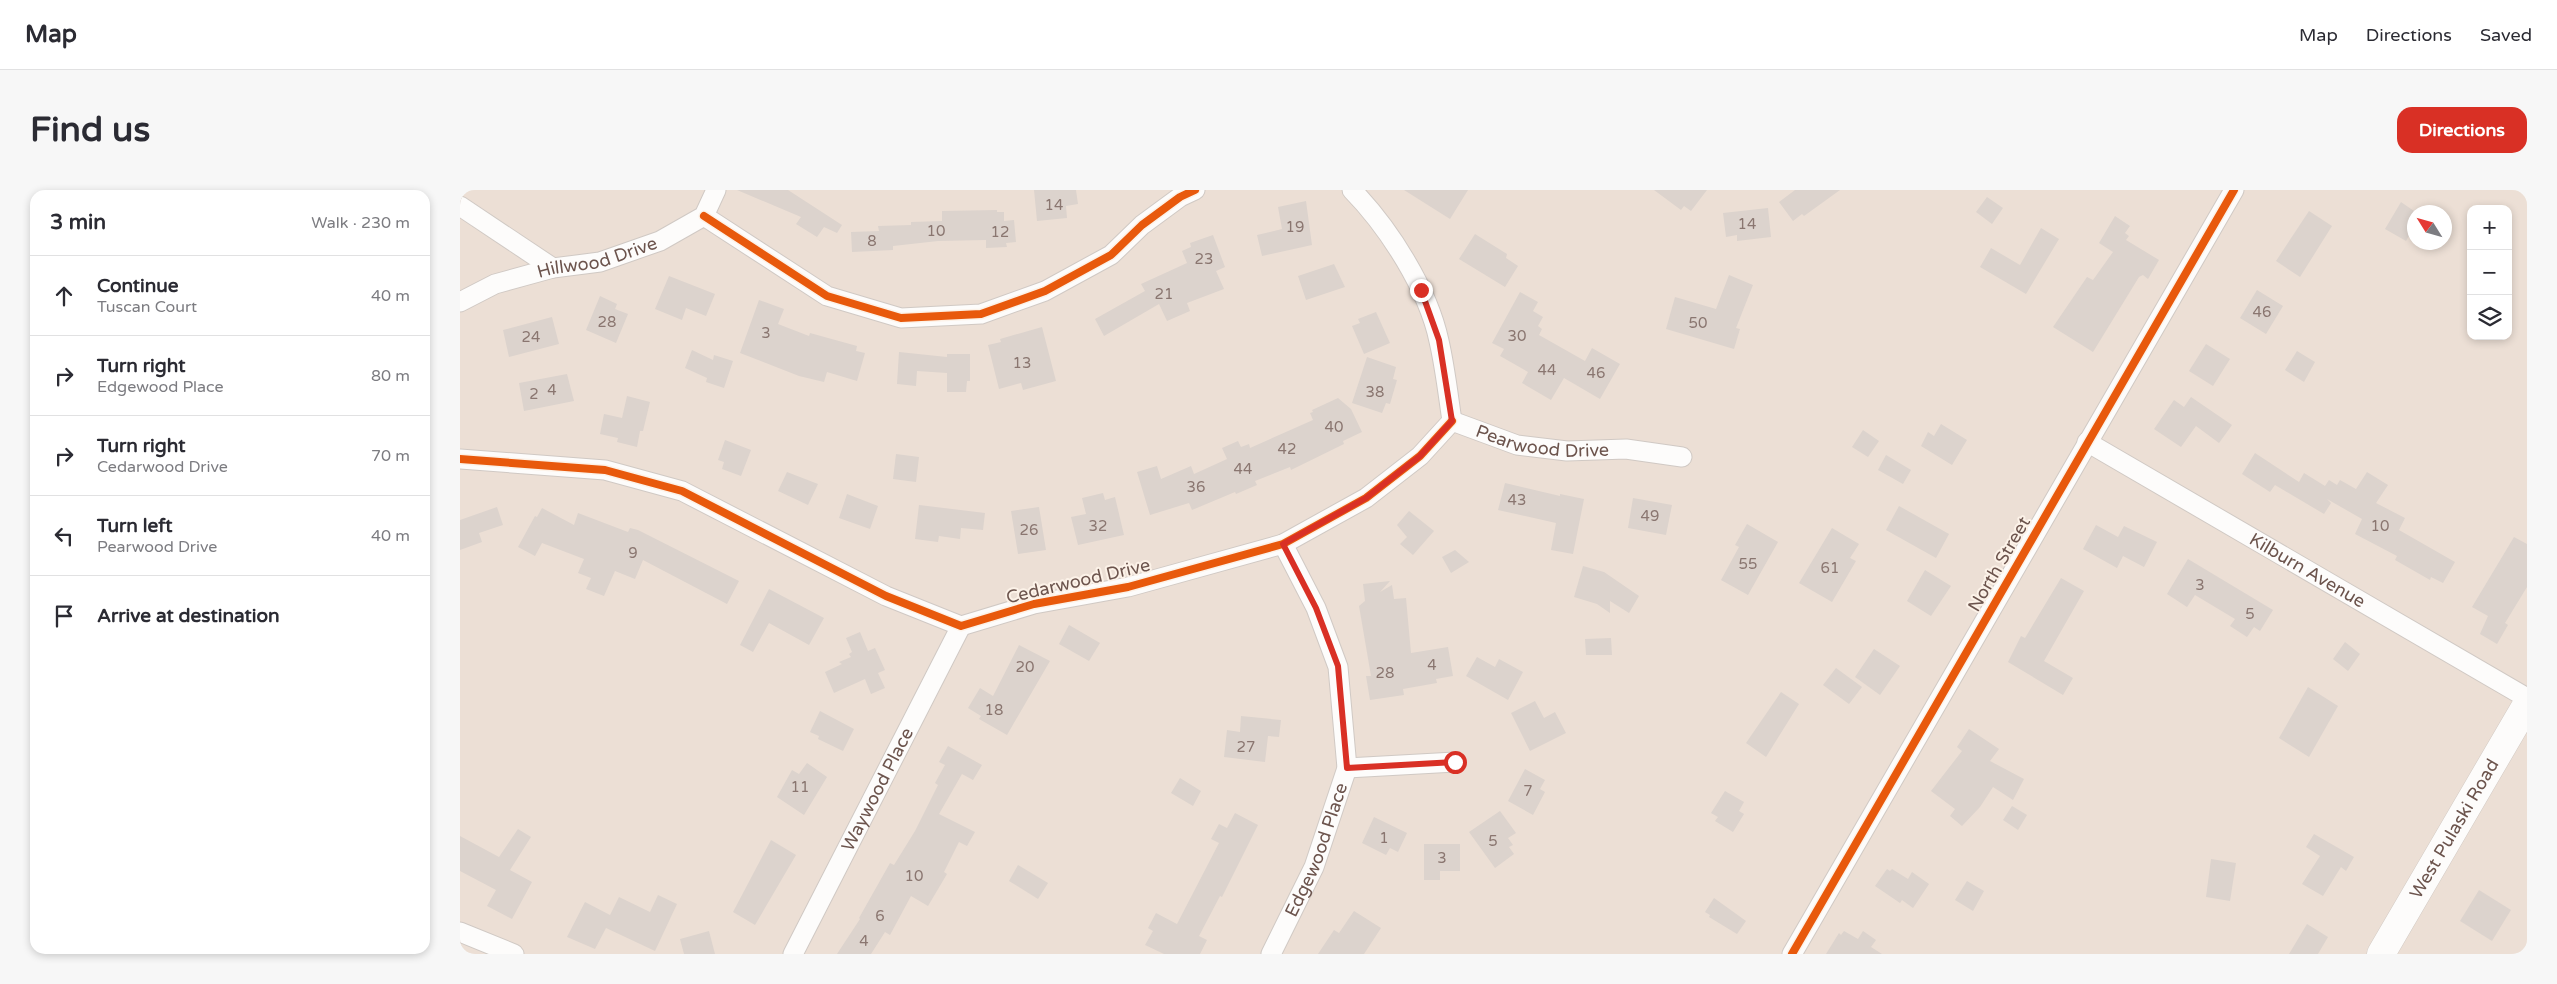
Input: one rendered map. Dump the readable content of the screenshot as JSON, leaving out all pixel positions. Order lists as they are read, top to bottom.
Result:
{
  "streets": {
    "main road": ["West Pulaski Road"],
    "street": [
      "Hillwood Drive",
      "Pearwood Drive",
      "North Street",
      "Kilburn Avenue",
      "Cedarwood Drive",
      "Waywood Place",
      "Edgewood Place"
    ]
  },
  "crossings": [
    ["Pearwood Drive", "Cedarwood Drive"],
    ["North Street", "Kilburn Avenue"],
    ["Cedarwood Drive", "Waywood Place"],
    ["Cedarwood Drive", "Edgewood Place"]
  ],
  "house_numbers": [
    "14",
    "14",
    "19",
    "10",
    "12",
    "8",
    "23",
    "21",
    "46",
    "28",
    "50",
    "3",
    "30",
    "24",
    "13",
    "44",
    "46",
    "4",
    "38",
    "2",
    "40",
    "42",
    "44",
    "36",
    "43",
    "49",
    "32",
    "10",
    "26",
    "9",
    "55",
    "61",
    "3",
    "5",
    "4",
    "20",
    "28",
    "18",
    "27",
    "11",
    "7",
    "1",
    "5",
    "3",
    "10",
    "6",
    "4"
  ],
  "north": "top left",
  "page": {
    "header": "Map",
    "nav": ["Map", "Directions", "Saved"],
    "buttons": "Directions",
    "title": "Find us",
    "heading": ["3 min", "Walk · 230 m"],
    "map_buttons": ["+", "−"],
    "list": [
      ["Continue", "Tuscan Court", "40 m"],
      ["Turn right", "Edgewood Place", "80 m"],
      ["Turn right", "Cedarwood Drive", "70 m"],
      ["Turn left", "Pearwood Drive", "40 m"],
      "Arrive at destination"
    ]
  }
}
